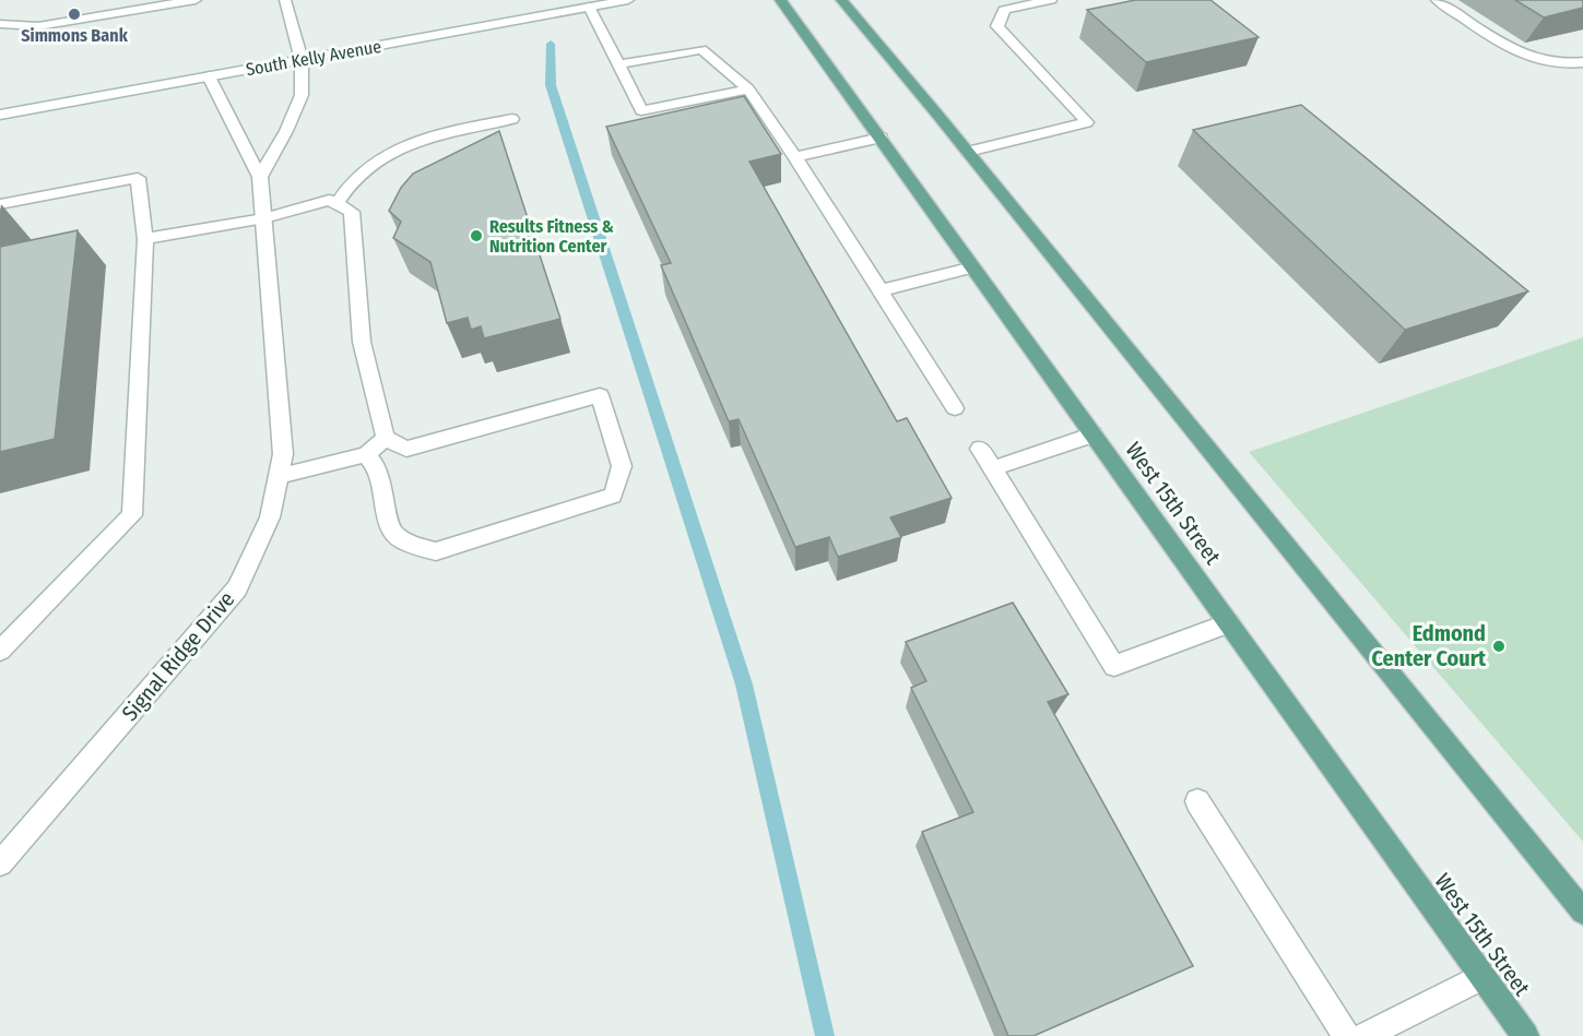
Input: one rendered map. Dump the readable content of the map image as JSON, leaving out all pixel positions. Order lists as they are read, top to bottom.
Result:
{
  "streets": {
    "main road": ["West 15th Street"],
    "street": ["South Kelly Avenue", "Signal Ridge Drive"]
  },
  "crossings": [
    ["South Kelly Avenue", "Signal Ridge Drive"]
  ],
  "places": ["Simmons Bank", "Results Fitness & Nutrition Center", "Edmond Center Court"]
}
